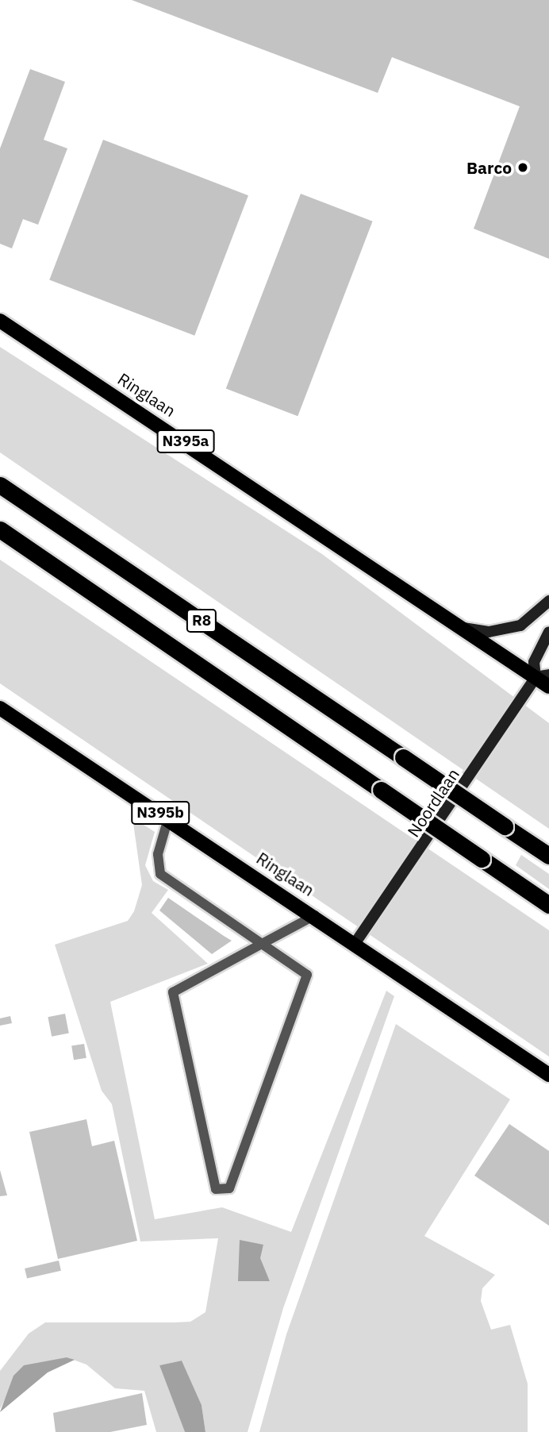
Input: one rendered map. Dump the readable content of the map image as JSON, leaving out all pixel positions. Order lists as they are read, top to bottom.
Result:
{
  "streets": {
    "highway": ["R8"],
    "main road": ["Ringlaan", "N395a", "N395b"],
    "street": ["Noordlaan"]
  },
  "crossings": [
    ["Ringlaan", "Noordlaan"]
  ],
  "places": ["Barco"]
}
